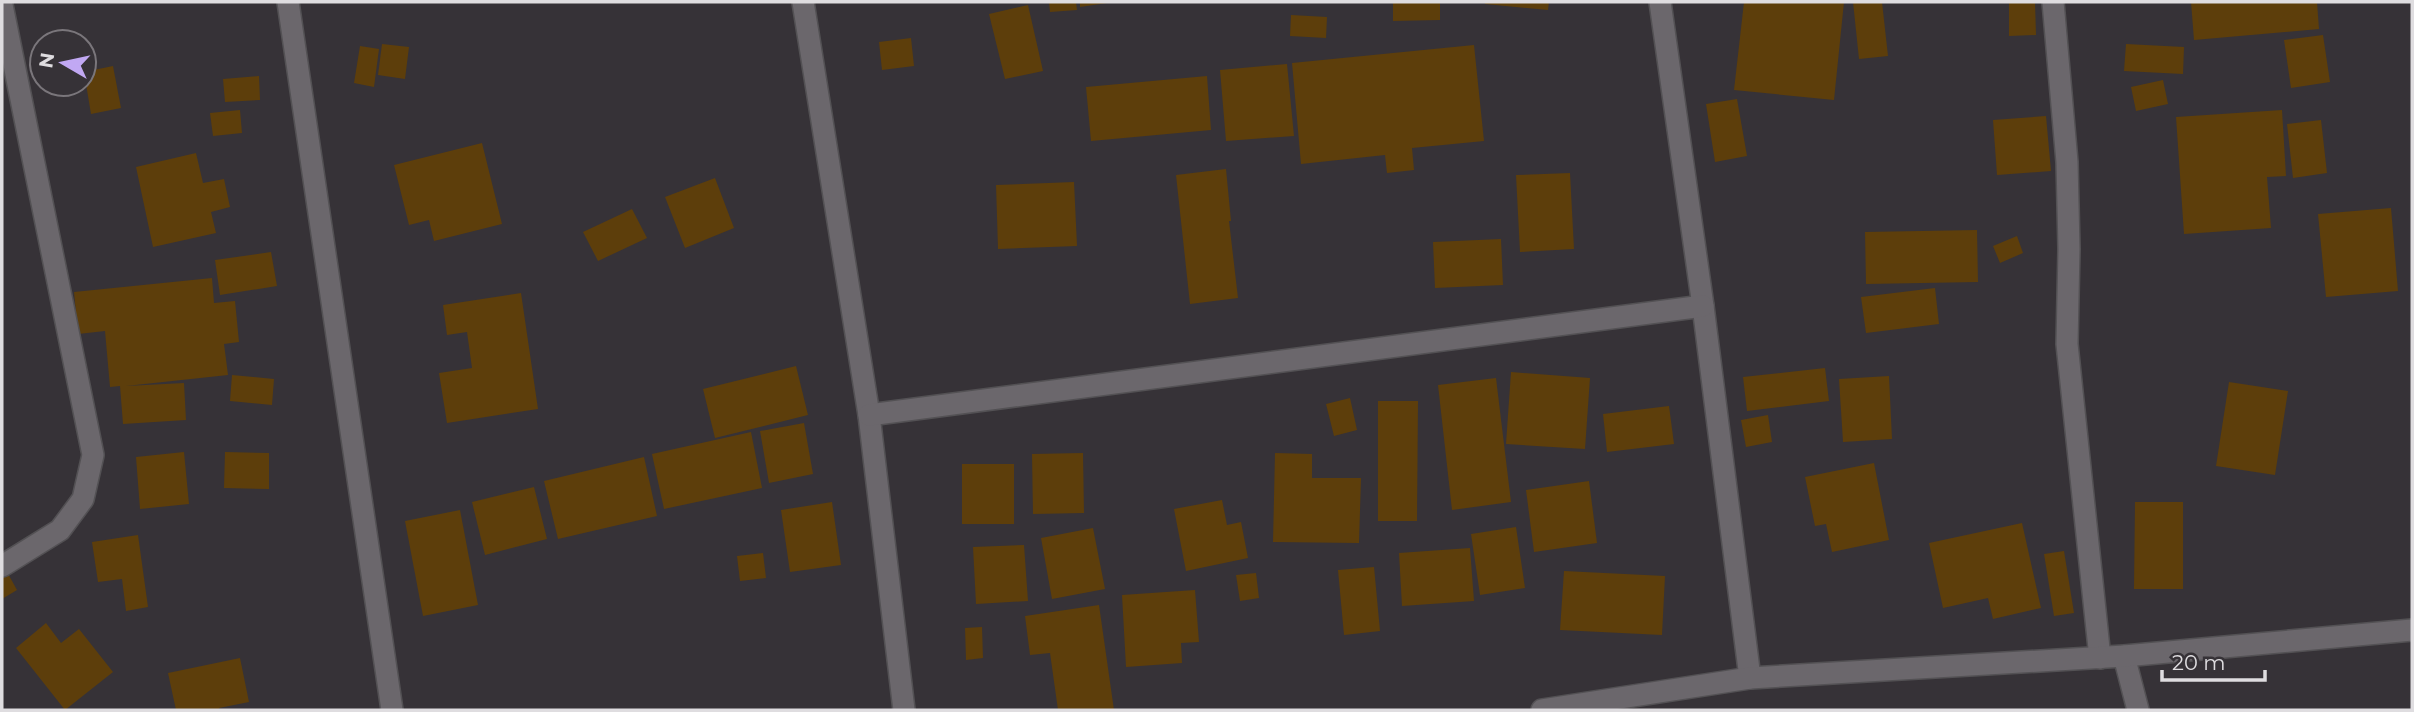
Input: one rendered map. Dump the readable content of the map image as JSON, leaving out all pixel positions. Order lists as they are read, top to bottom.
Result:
{
  "scale_bar": "20 m",
  "north": "left"
}
